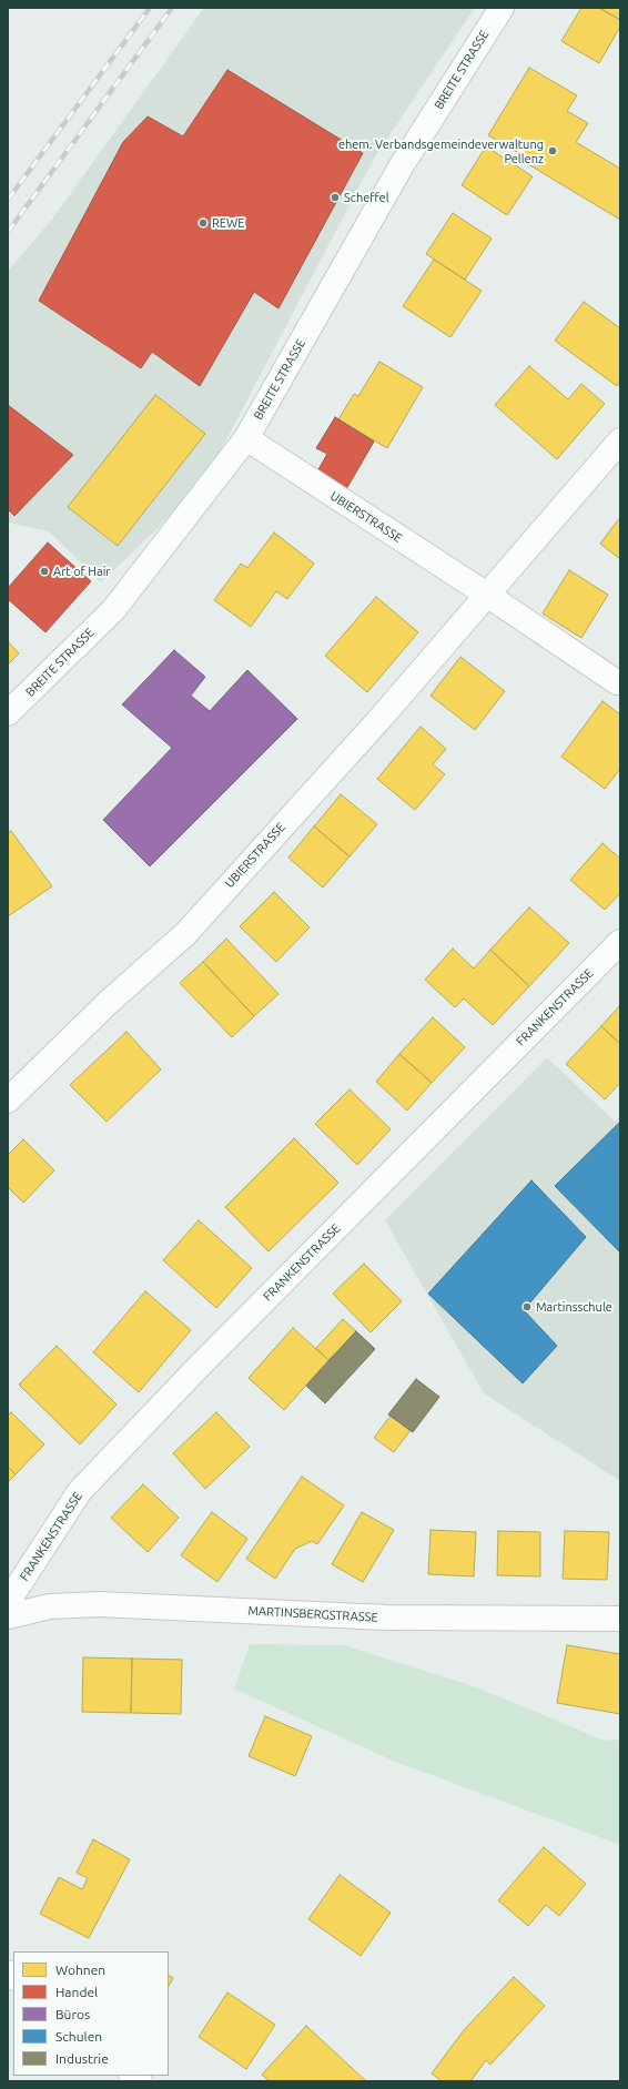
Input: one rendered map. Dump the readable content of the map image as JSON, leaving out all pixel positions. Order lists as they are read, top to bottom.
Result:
{
  "streets": {
    "street": [
      "BREITE STRASSE",
      "UBIERSTRASSE",
      "FRANKENSTRASSE",
      "MARTINSBERGSTRASSE"
    ]
  },
  "crossings": [
    ["BREITE STRASSE", "UBIERSTRASSE"]
  ],
  "places": [
    "ehem. Verbandsgemeindeverwaltung Pellenz",
    "Scheffel",
    "REWE",
    "Art of Hair",
    "Martinsschule"
  ],
  "legend": [
    "Wohnen",
    "Handel",
    "Büros",
    "Schulen",
    "Industrie"
  ]
}
